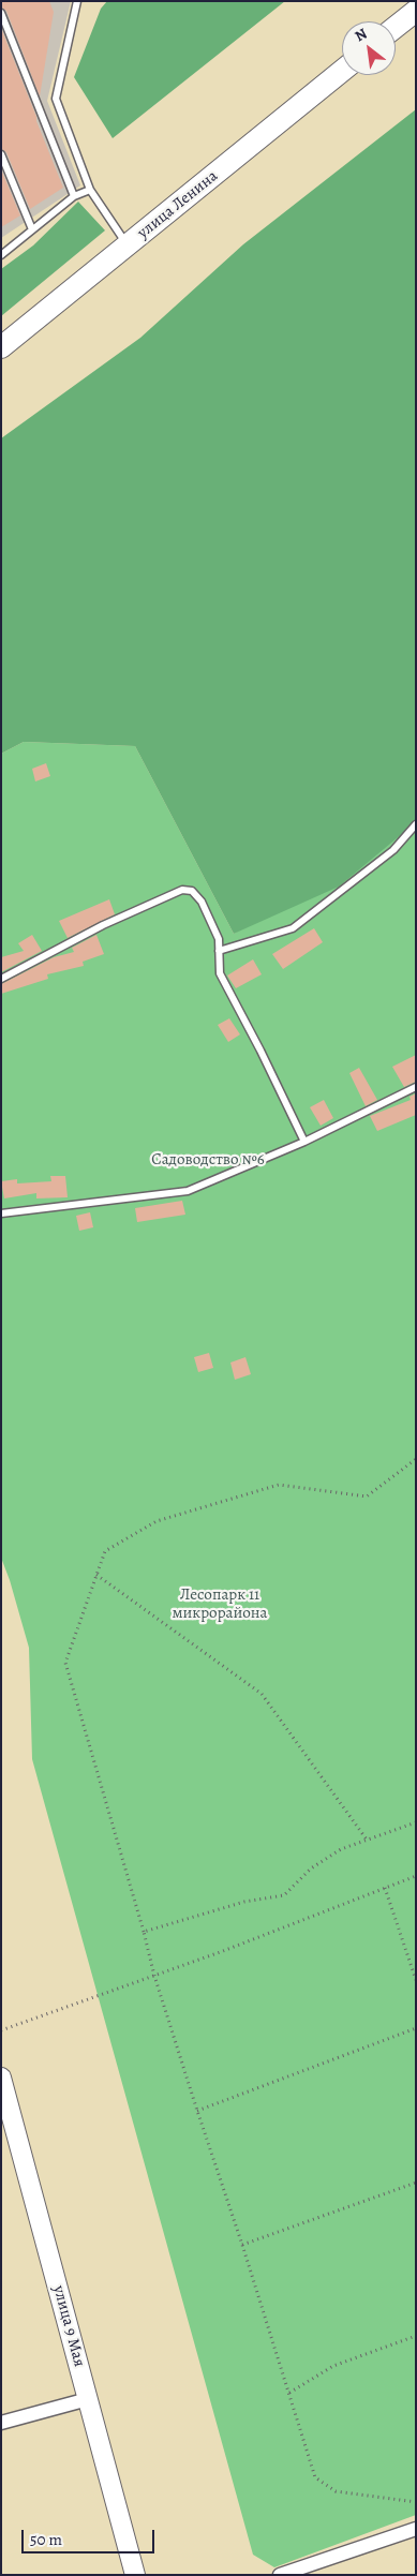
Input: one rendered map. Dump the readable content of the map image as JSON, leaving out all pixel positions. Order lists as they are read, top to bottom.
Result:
{
  "streets": {
    "main road": ["улица Ленина", "улица 9 Мая"]
  },
  "parks": ["Садоводство №6", "Лесопарк 11 микрорайона"],
  "scale_bar": "50 m",
  "north": "top left"
}
